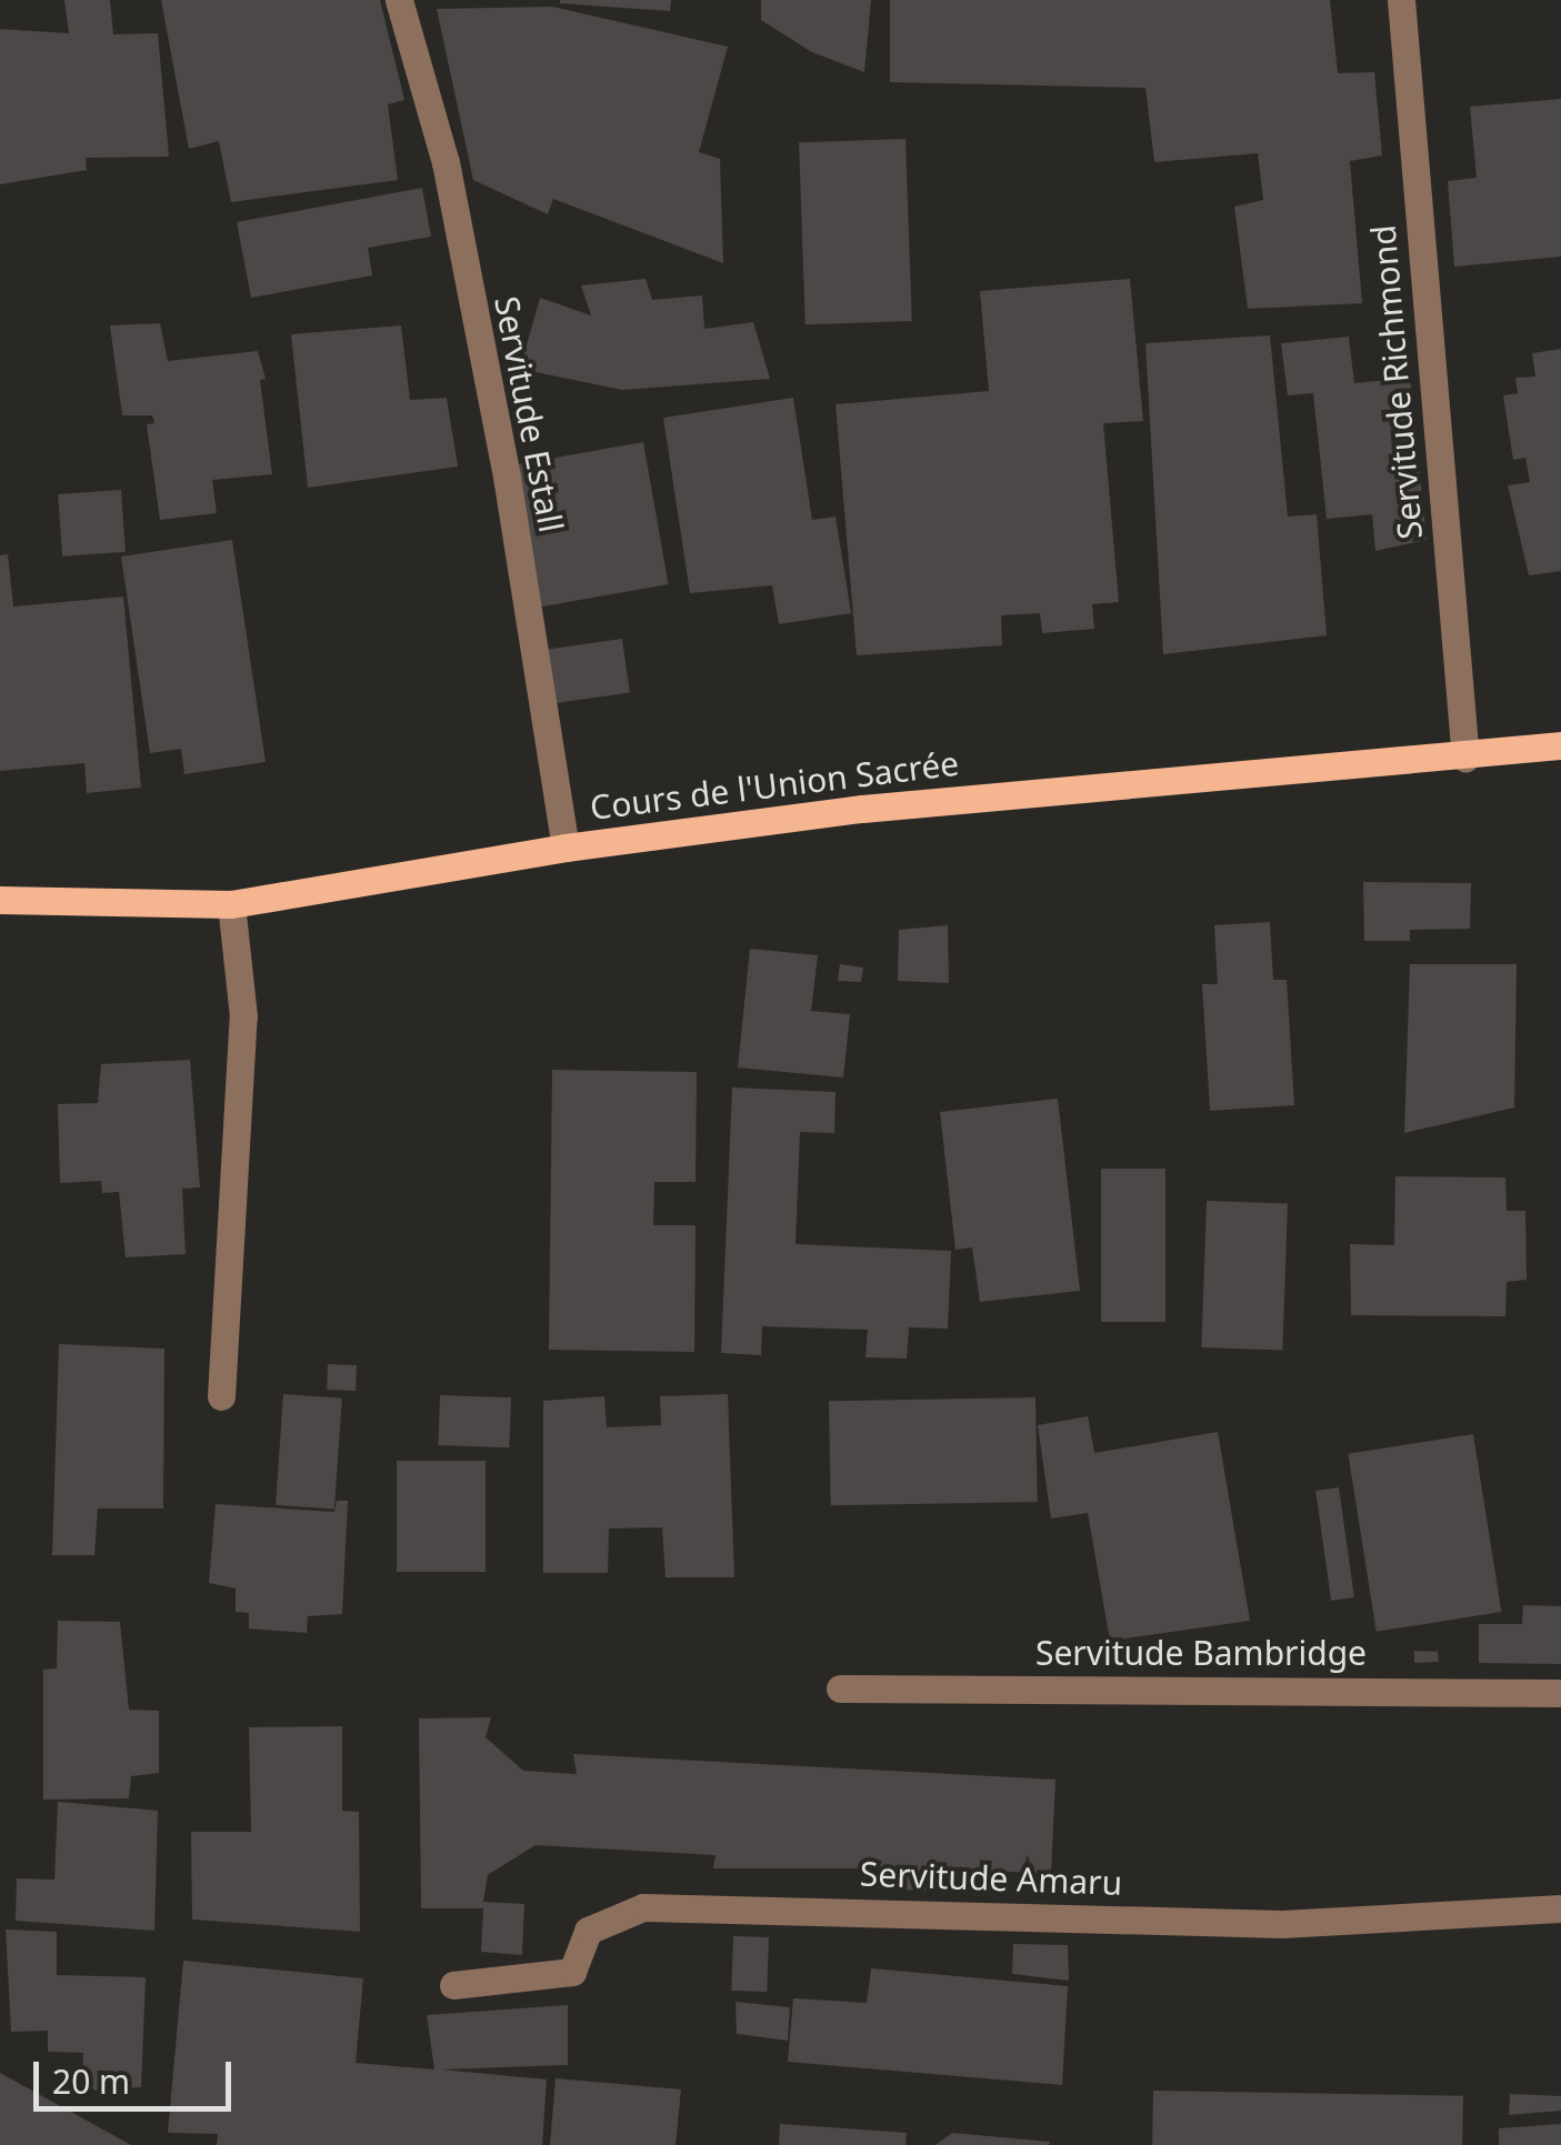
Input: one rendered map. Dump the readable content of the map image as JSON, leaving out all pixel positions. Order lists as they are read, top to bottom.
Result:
{
  "streets": {
    "main road": ["Cours de l'Union Sacrée"],
    "street": [
      "Servitude Richmond",
      "Servitude Estall",
      "Servitude Bambridge",
      "Servitude Amaru"
    ]
  },
  "crossings": [
    ["Servitude Richmond", "Cours de l'Union Sacrée"],
    ["Servitude Estall", "Cours de l'Union Sacrée"]
  ],
  "scale_bar": "20 m"
}
